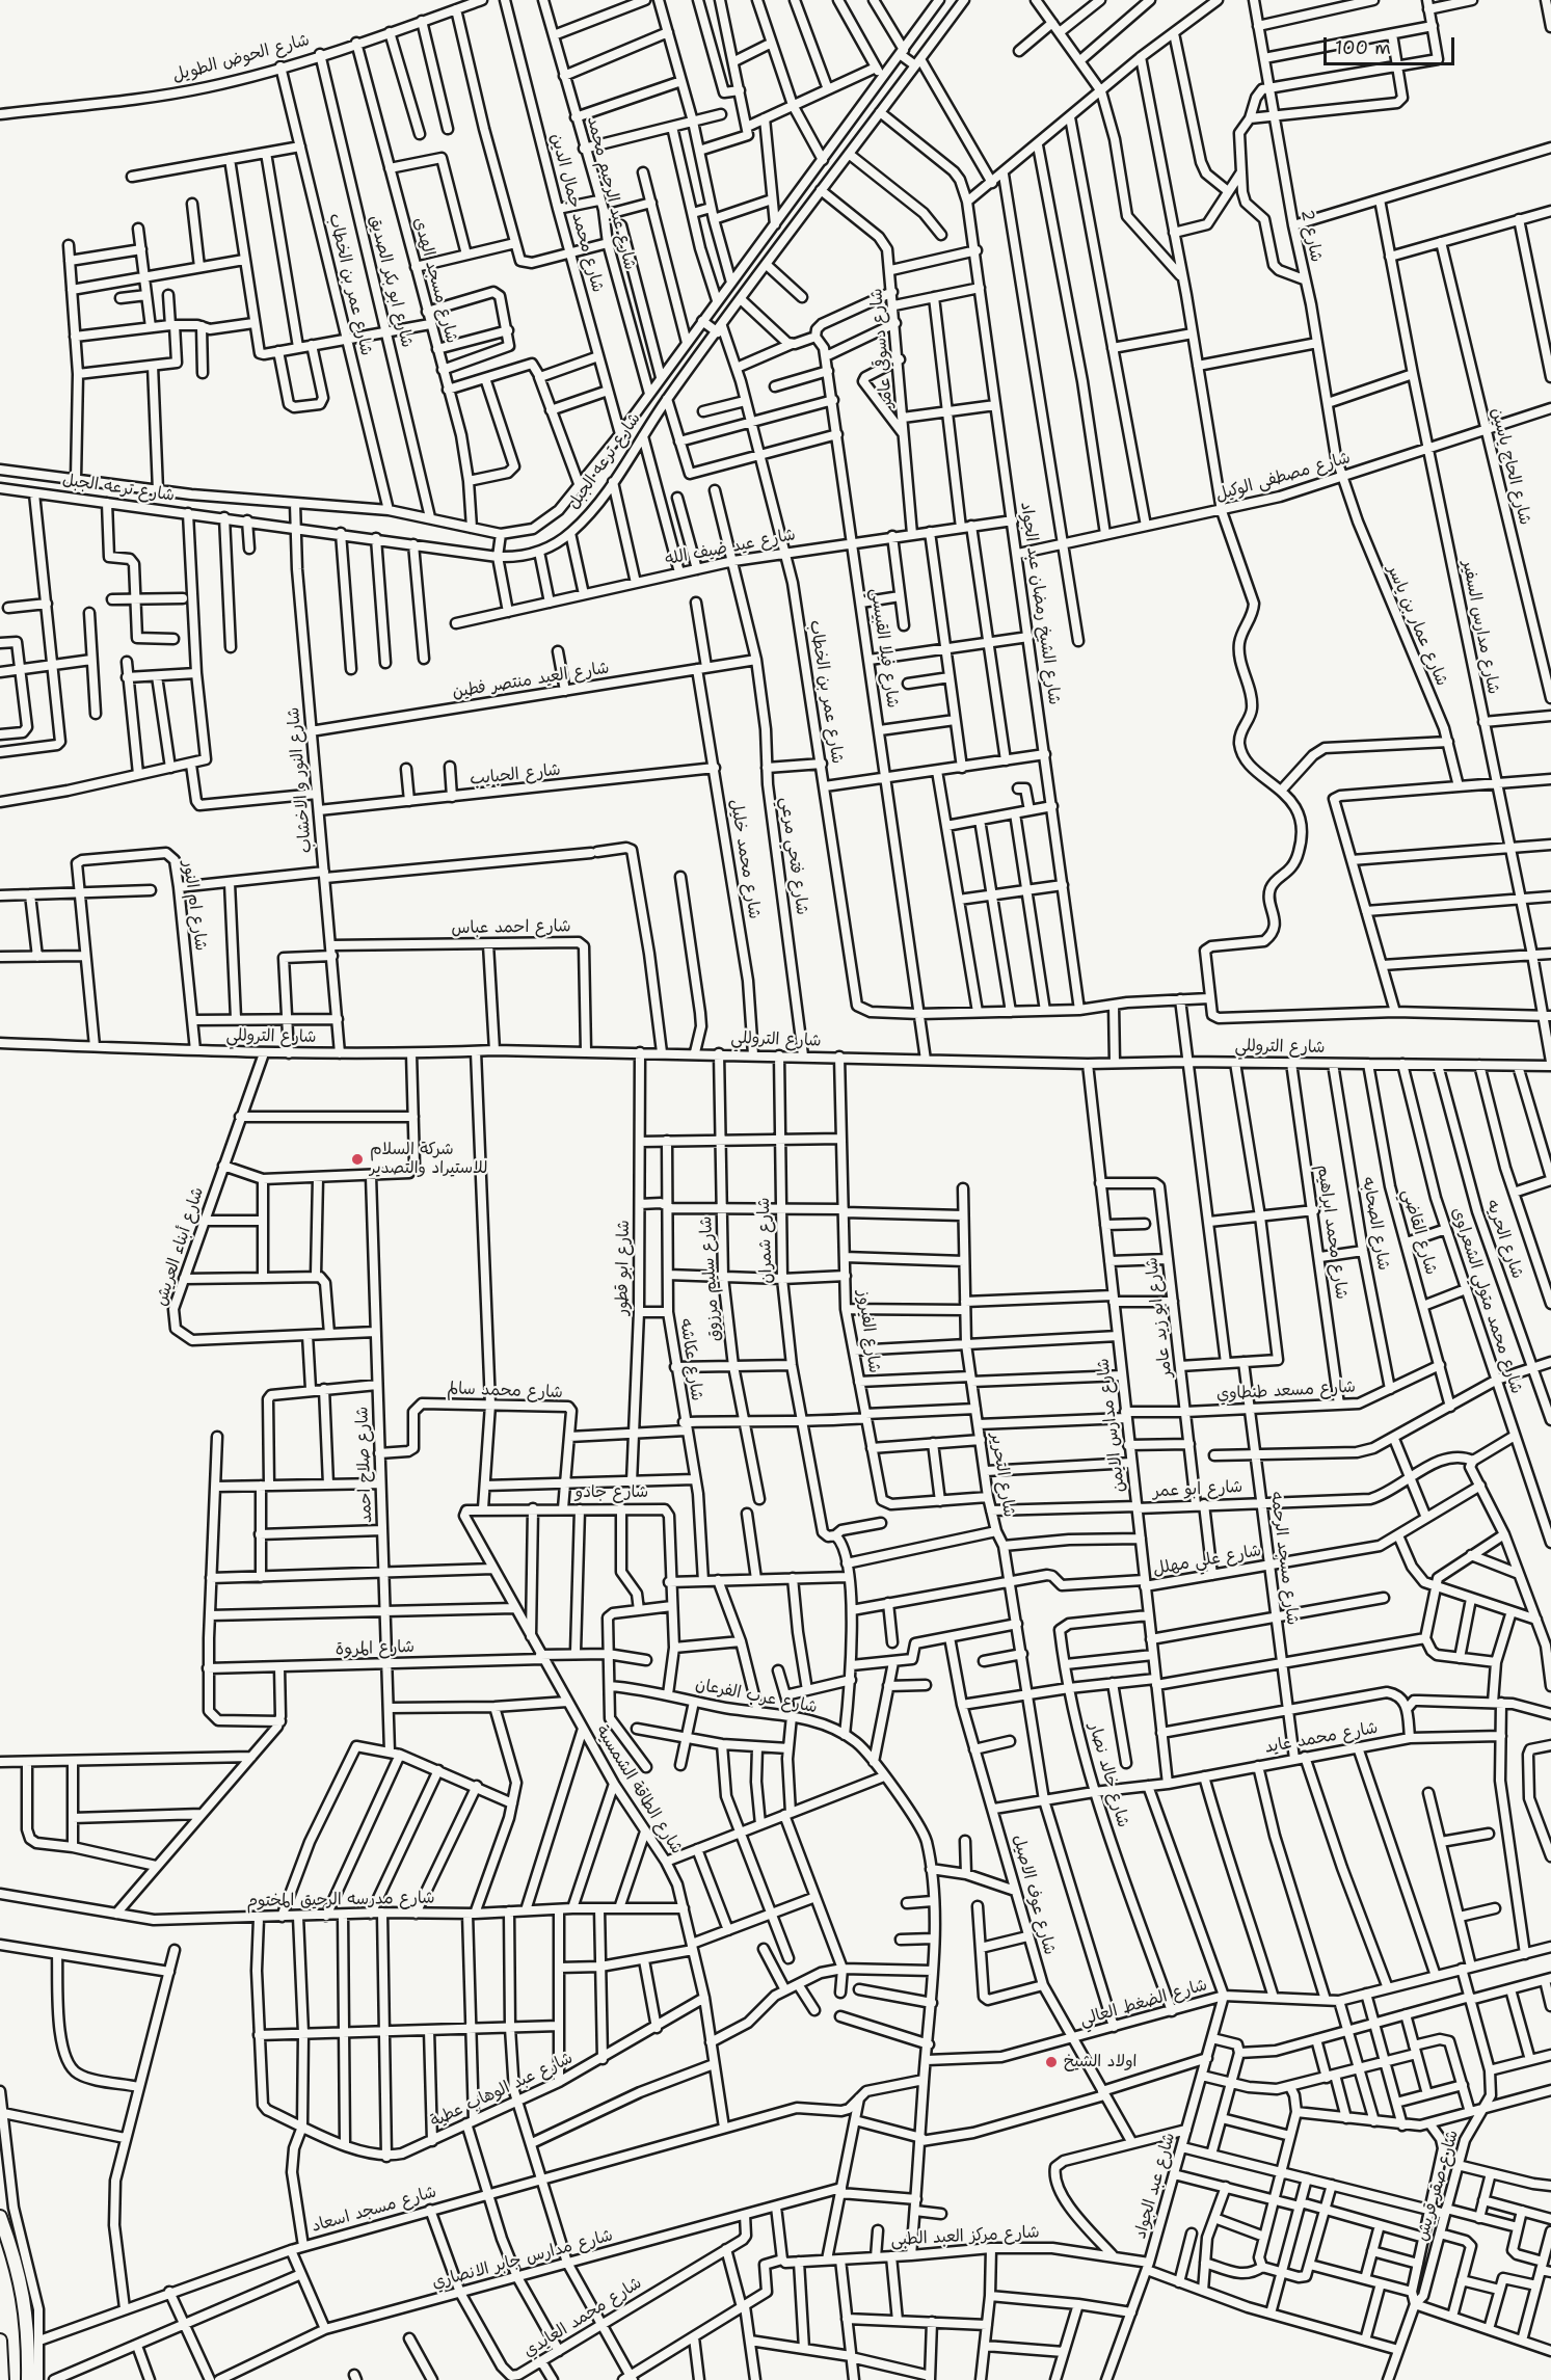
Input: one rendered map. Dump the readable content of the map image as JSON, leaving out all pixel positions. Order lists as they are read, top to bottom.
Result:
{
  "streets": {
    "street": [
      "شارع الحوض الطويل",
      "شارع عبد الرحيم محمد",
      "شارع محمد جمال الدين",
      "شارع 2",
      "شارع مسجد الهدى",
      "شارع ابو بكر الصديق",
      "شارع عمر بن الخطاب",
      "شارع دسوقي عامر",
      "شارع ترعه الجبل",
      "شارع الحاج ياسين",
      "شارع مصطفى الوكيل",
      "شارع عيد ضيف الله",
      "شارع الشيخ رمضان عبد الجواد",
      "شارع عمار بن ياسر",
      "شارع مدارس السفير",
      "شارع فيلا القبيسي",
      "شارع العيد منتصر فطين",
      "شارع الحبايب",
      "شارع النور و الاخشاب",
      "شارع فتحي مرعي",
      "شارع محمد خليل",
      "شارع ام النور",
      "شارع احمد عباس",
      "شارع التروللي",
      "شارع الصحابه",
      "شارع محمد ابراهيم",
      "شارع القاضي",
      "شارع الحريه",
      "شارع شمران",
      "شارع أبناء العريش",
      "شارع ابو قطور",
      "شارع سليم مرزوق",
      "شارع محمد متولي الشعراوى",
      "شارع ابو زيد عامر",
      "شارع الفيروز",
      "شارع عكاشه",
      "شارع محمد سالم",
      "شارع مسعد طنطاوي",
      "شارع مدارس الايمن",
      "شارع صلاح احمد",
      "شارع التحرير",
      "شارع ابو عمر",
      "شارع جادو",
      "شارع مسجد الرحمه",
      "شارع علي مهلل",
      "شارع المروة",
      "شارع عرب الفرعان",
      "شارع محمد عايد",
      "شارع خالد نصار",
      "شارع الطاقة الشمسية",
      "شارع عوف الاصيل",
      "شارع مدرسه الرحيق المختوم",
      "شارع الضغط العالي",
      "شارع عبد الوهاب عطية",
      "شارع عبد الجواد",
      "شارع صقر قريش",
      "شارع مسجد اسعاد",
      "شارع مركز العبد الطبى",
      "شارع مدارس جابر الانصاري",
      "شارع محمد العايدي"
    ]
  },
  "crossings": [
    ["شارع الحوض الطويل", "شارع مسجد الهدى"],
    ["شارع الحوض الطويل", "شارع ابو بكر الصديق"],
    ["شارع الحوض الطويل", "شارع عمر بن الخطاب"],
    ["شارع عبد الرحيم محمد", "شارع ترعه الجبل"],
    ["شارع محمد جمال الدين", "شارع ترعه الجبل"],
    ["شارع 2", "شارع مصطفى الوكيل"],
    ["شارع 2", "شارع عمار بن ياسر"],
    ["شارع مسجد الهدى", "شارع ترعه الجبل"],
    ["شارع ابو بكر الصديق", "شارع ترعه الجبل"],
    ["شارع عمر بن الخطاب", "شارع ترعه الجبل"],
    ["شارع عمر بن الخطاب", "شارع عيد ضيف الله"],
    ["شارع عمر بن الخطاب", "شارع الشيخ رمضان عبد الجواد"],
    ["شارع عمر بن الخطاب", "شارع فيلا القبيسي"],
    ["شارع دسوقي عامر", "شارع ترعه الجبل"],
    ["شارع دسوقي عامر", "شارع عيد ضيف الله"],
    ["شارع ترعه الجبل", "شارع الشيخ رمضان عبد الجواد"],
    ["شارع ترعه الجبل", "شارع النور و الاخشاب"],
    ["شارع الحاج ياسين", "شارع مصطفى الوكيل"],
    ["شارع مصطفى الوكيل", "شارع الشيخ رمضان عبد الجواد"],
    ["شارع مصطفى الوكيل", "شارع عمار بن ياسر"],
    ["شارع مصطفى الوكيل", "شارع مدارس السفير"],
    ["شارع عيد ضيف الله", "شارع الشيخ رمضان عبد الجواد"],
    ["شارع عيد ضيف الله", "شارع فيلا القبيسي"],
    ["شارع عيد ضيف الله", "شارع فتحي مرعي"],
    ["شارع مدارس السفير", "شارع التروللي"],
    ["شارع فيلا القبيسي", "شارع التروللي"],
    ["شارع العيد منتصر فطين", "شارع النور و الاخشاب"],
    ["شارع العيد منتصر فطين", "شارع فتحي مرعي"],
    ["شارع العيد منتصر فطين", "شارع محمد خليل"],
    ["شارع الحبايب", "شارع النور و الاخشاب"],
    ["شارع الحبايب", "شارع محمد خليل"],
    ["شارع النور و الاخشاب", "شارع احمد عباس"],
    ["شارع النور و الاخشاب", "شارع التروللي"],
    ["شارع فتحي مرعي", "شارع التروللي"],
    ["شارع محمد خليل", "شارع التروللي"],
    ["شارع ام النور", "شارع التروللي"],
    ["شارع احمد عباس", "شارع التروللي"],
    ["شارع التروللي", "شارع الصحابه"],
    ["شارع التروللي", "شارع محمد ابراهيم"],
    ["شارع التروللي", "شارع القاضي"],
    ["شارع التروللي", "شارع الحريه"],
    ["شارع التروللي", "شارع شمران"],
    ["شارع التروللي", "شارع أبناء العريش"],
    ["شارع التروللي", "شارع ابو قطور"],
    ["شارع التروللي", "شارع سليم مرزوق"],
    ["شارع التروللي", "شارع محمد متولي الشعراوى"],
    ["شارع التروللي", "شارع الفيروز"],
    ["شارع التروللي", "شارع مدارس الايمن"],
    ["شارع الصحابه", "شارع مسعد طنطاوي"],
    ["شارع محمد ابراهيم", "شارع مسعد طنطاوي"],
    ["شارع القاضي", "شارع مسعد طنطاوي"],
    ["شارع أبناء العريش", "شارع صلاح احمد"],
    ["شارع ابو زيد عامر", "شارع مسعد طنطاوي"],
    ["شارع ابو زيد عامر", "شارع مدارس الايمن"],
    ["شارع ابو زيد عامر", "شارع ابو عمر"],
    ["شارع ابو زيد عامر", "شارع علي مهلل"],
    ["شارع الفيروز", "شارع التحرير"],
    ["شارع محمد سالم", "شارع صلاح احمد"],
    ["شارع محمد سالم", "شارع جادو"],
    ["شارع مسعد طنطاوي", "شارع مدارس الايمن"],
    ["شارع مسعد طنطاوي", "شارع التحرير"],
    ["شارع مسعد طنطاوي", "شارع مسجد الرحمه"],
    ["شارع مدارس الايمن", "شارع ابو عمر"],
    ["شارع مدارس الايمن", "شارع علي مهلل"],
    ["شارع مدارس الايمن", "شارع محمد عايد"],
    ["شارع مدارس الايمن", "شارع خالد نصار"],
    ["شارع صلاح احمد", "شارع المروة"],
    ["شارع التحرير", "شارع ابو عمر"],
    ["شارع التحرير", "شارع علي مهلل"],
    ["شارع التحرير", "شارع محمد عايد"],
    ["شارع التحرير", "شارع الضغط العالي"],
    ["شارع ابو عمر", "شارع مسجد الرحمه"],
    ["شارع جادو", "شارع عرب الفرعان"],
    ["شارع جادو", "شارع الطاقة الشمسية"],
    ["شارع مسجد الرحمه", "شارع علي مهلل"],
    ["شارع مسجد الرحمه", "شارع محمد عايد"],
    ["شارع المروة", "شارع الطاقة الشمسية"],
    ["شارع عرب الفرعان", "شارع الضغط العالي"],
    ["شارع عرب الفرعان", "شارع مسجد اسعاد"],
    ["شارع عرب الفرعان", "شارع مركز العبد الطبى"],
    ["شارع عرب الفرعان", "شارع مدارس جابر الانصاري"],
    ["شارع محمد عايد", "شارع خالد نصار"],
    ["شارع محمد عايد", "شارع عوف الاصيل"],
    ["شارع خالد نصار", "شارع الضغط العالي"],
    ["شارع الطاقة الشمسية", "شارع مدرسه الرحيق المختوم"],
    ["شارع الطاقة الشمسية", "شارع عبد الوهاب عطية"],
    ["شارع الطاقة الشمسية", "شارع مسجد اسعاد"],
    ["شارع عوف الاصيل", "شارع الضغط العالي"],
    ["شارع الضغط العالي", "شارع عبد الجواد"],
    ["شارع الضغط العالي", "شارع صقر قريش"],
    ["شارع عبد الجواد", "شارع مركز العبد الطبى"],
    ["شارع صقر قريش", "شارع مركز العبد الطبى"],
    ["شارع مسجد اسعاد", "شارع محمد العايدي"],
    ["شارع مدارس جابر الانصاري", "شارع محمد العايدي"]
  ],
  "places": ["شركة السلام للاستيراد والتصدير", "اولاد الشيخ"],
  "scale_bar": "100 m"
}
